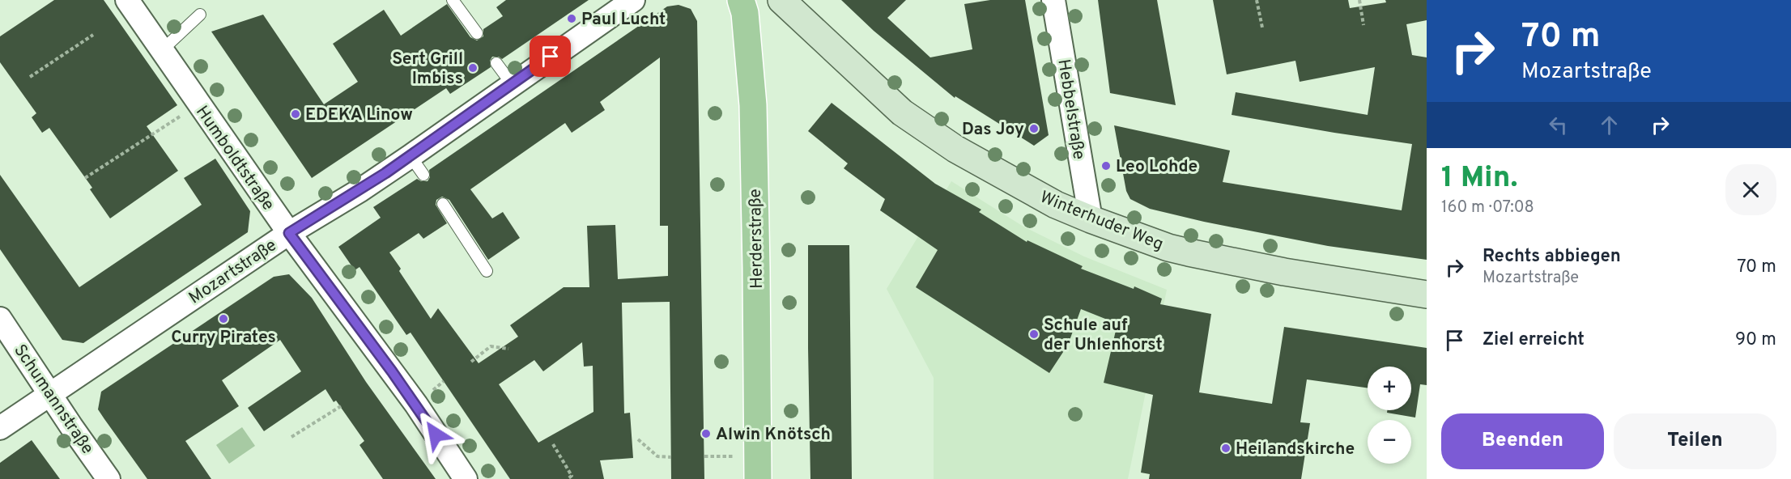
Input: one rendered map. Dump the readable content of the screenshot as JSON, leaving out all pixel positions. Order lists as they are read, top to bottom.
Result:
{
  "streets": {
    "main road": ["Herderstraße"],
    "street": [
      "Hebbelstraße",
      "Humboldtstraße",
      "Winterhuder Weg",
      "Mozartstraße",
      "Schumannstraße"
    ]
  },
  "crossings": [
    ["Hebbelstraße", "Winterhuder Weg"],
    ["Humboldtstraße", "Mozartstraße"],
    ["Mozartstraße", "Schumannstraße"]
  ],
  "places": [
    "Paul Lucht",
    "Sert Grill Imbiss",
    "EDEKA Linow",
    "Das Joy",
    "Leo Lohde",
    "Curry Pirates",
    "Schule auf der Uhlenhorst",
    "Alwin Knötsch",
    "Heilandskirche"
  ],
  "page": {
    "turn": ["70 m", "Mozartstraße"],
    "heading": ["1 Min.", "160 m · 07:08"],
    "list": [
      {
        "name": "Rechts abbiegen",
        "note": "Mozartstraße",
        "value": "70 m"
      },
      {
        "name": "Ziel erreicht",
        "value": "90 m"
      }
    ],
    "map_buttons": ["+", "−"],
    "buttons": ["Beenden", "Teilen"]
  }
}
